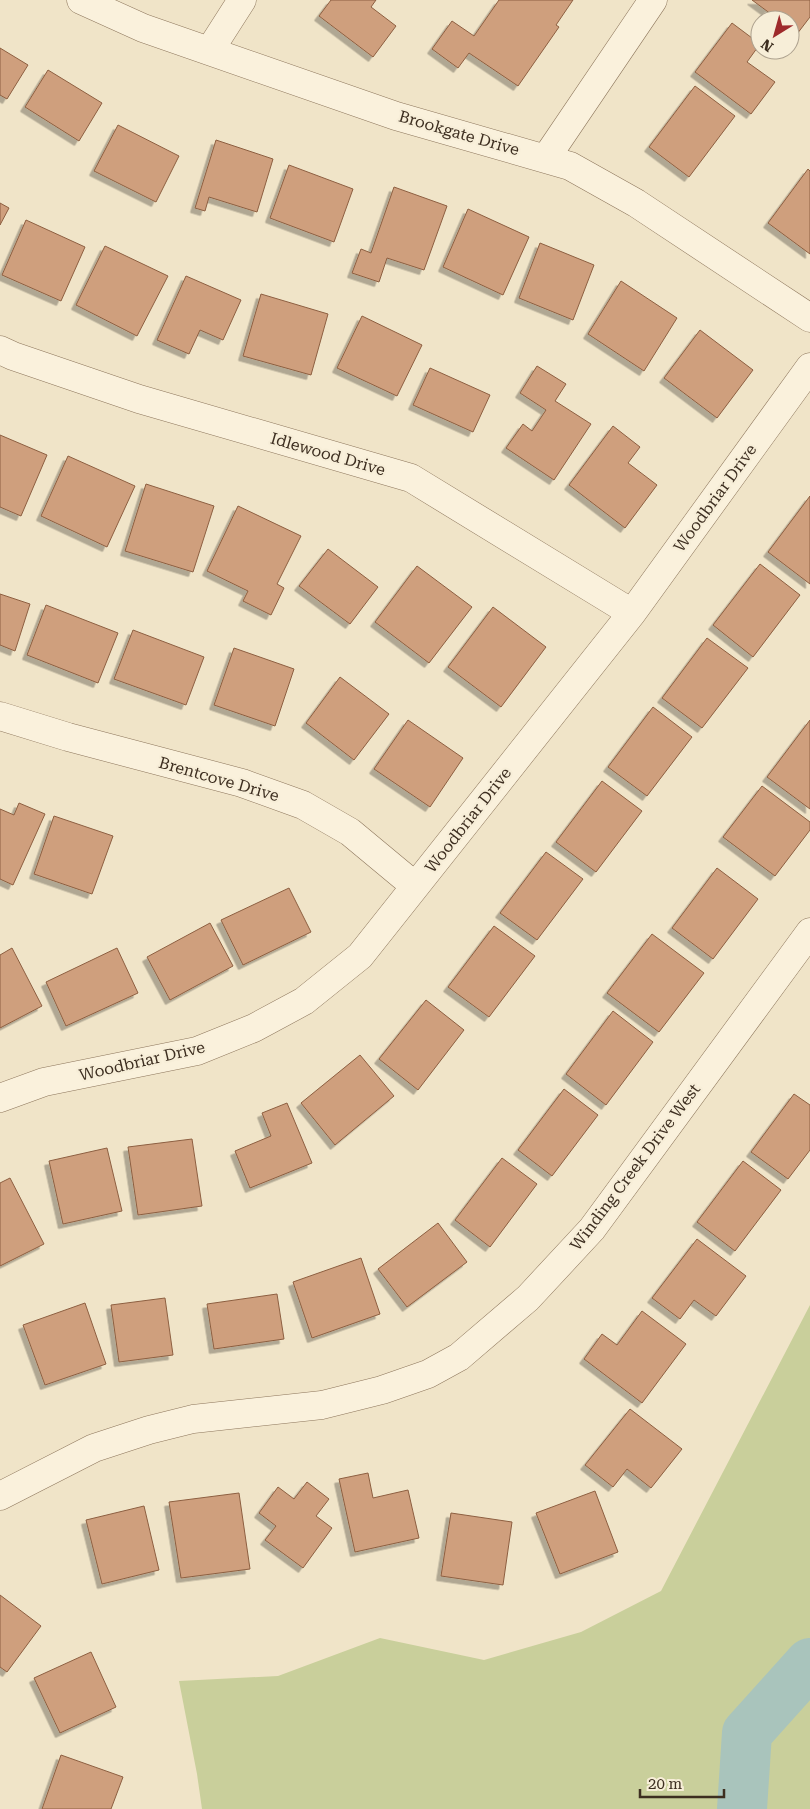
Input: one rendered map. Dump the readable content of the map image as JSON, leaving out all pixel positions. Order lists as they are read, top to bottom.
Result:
{
  "streets": {
    "street": [
      "Brookgate Drive",
      "Idlewood Drive",
      "Woodbriar Drive",
      "Brentcove Drive",
      "Winding Creek Drive West"
    ]
  },
  "crossings": [
    ["Idlewood Drive", "Woodbriar Drive"],
    ["Woodbriar Drive", "Brentcove Drive"]
  ],
  "scale_bar": "20 m",
  "north": "bottom left"
}
